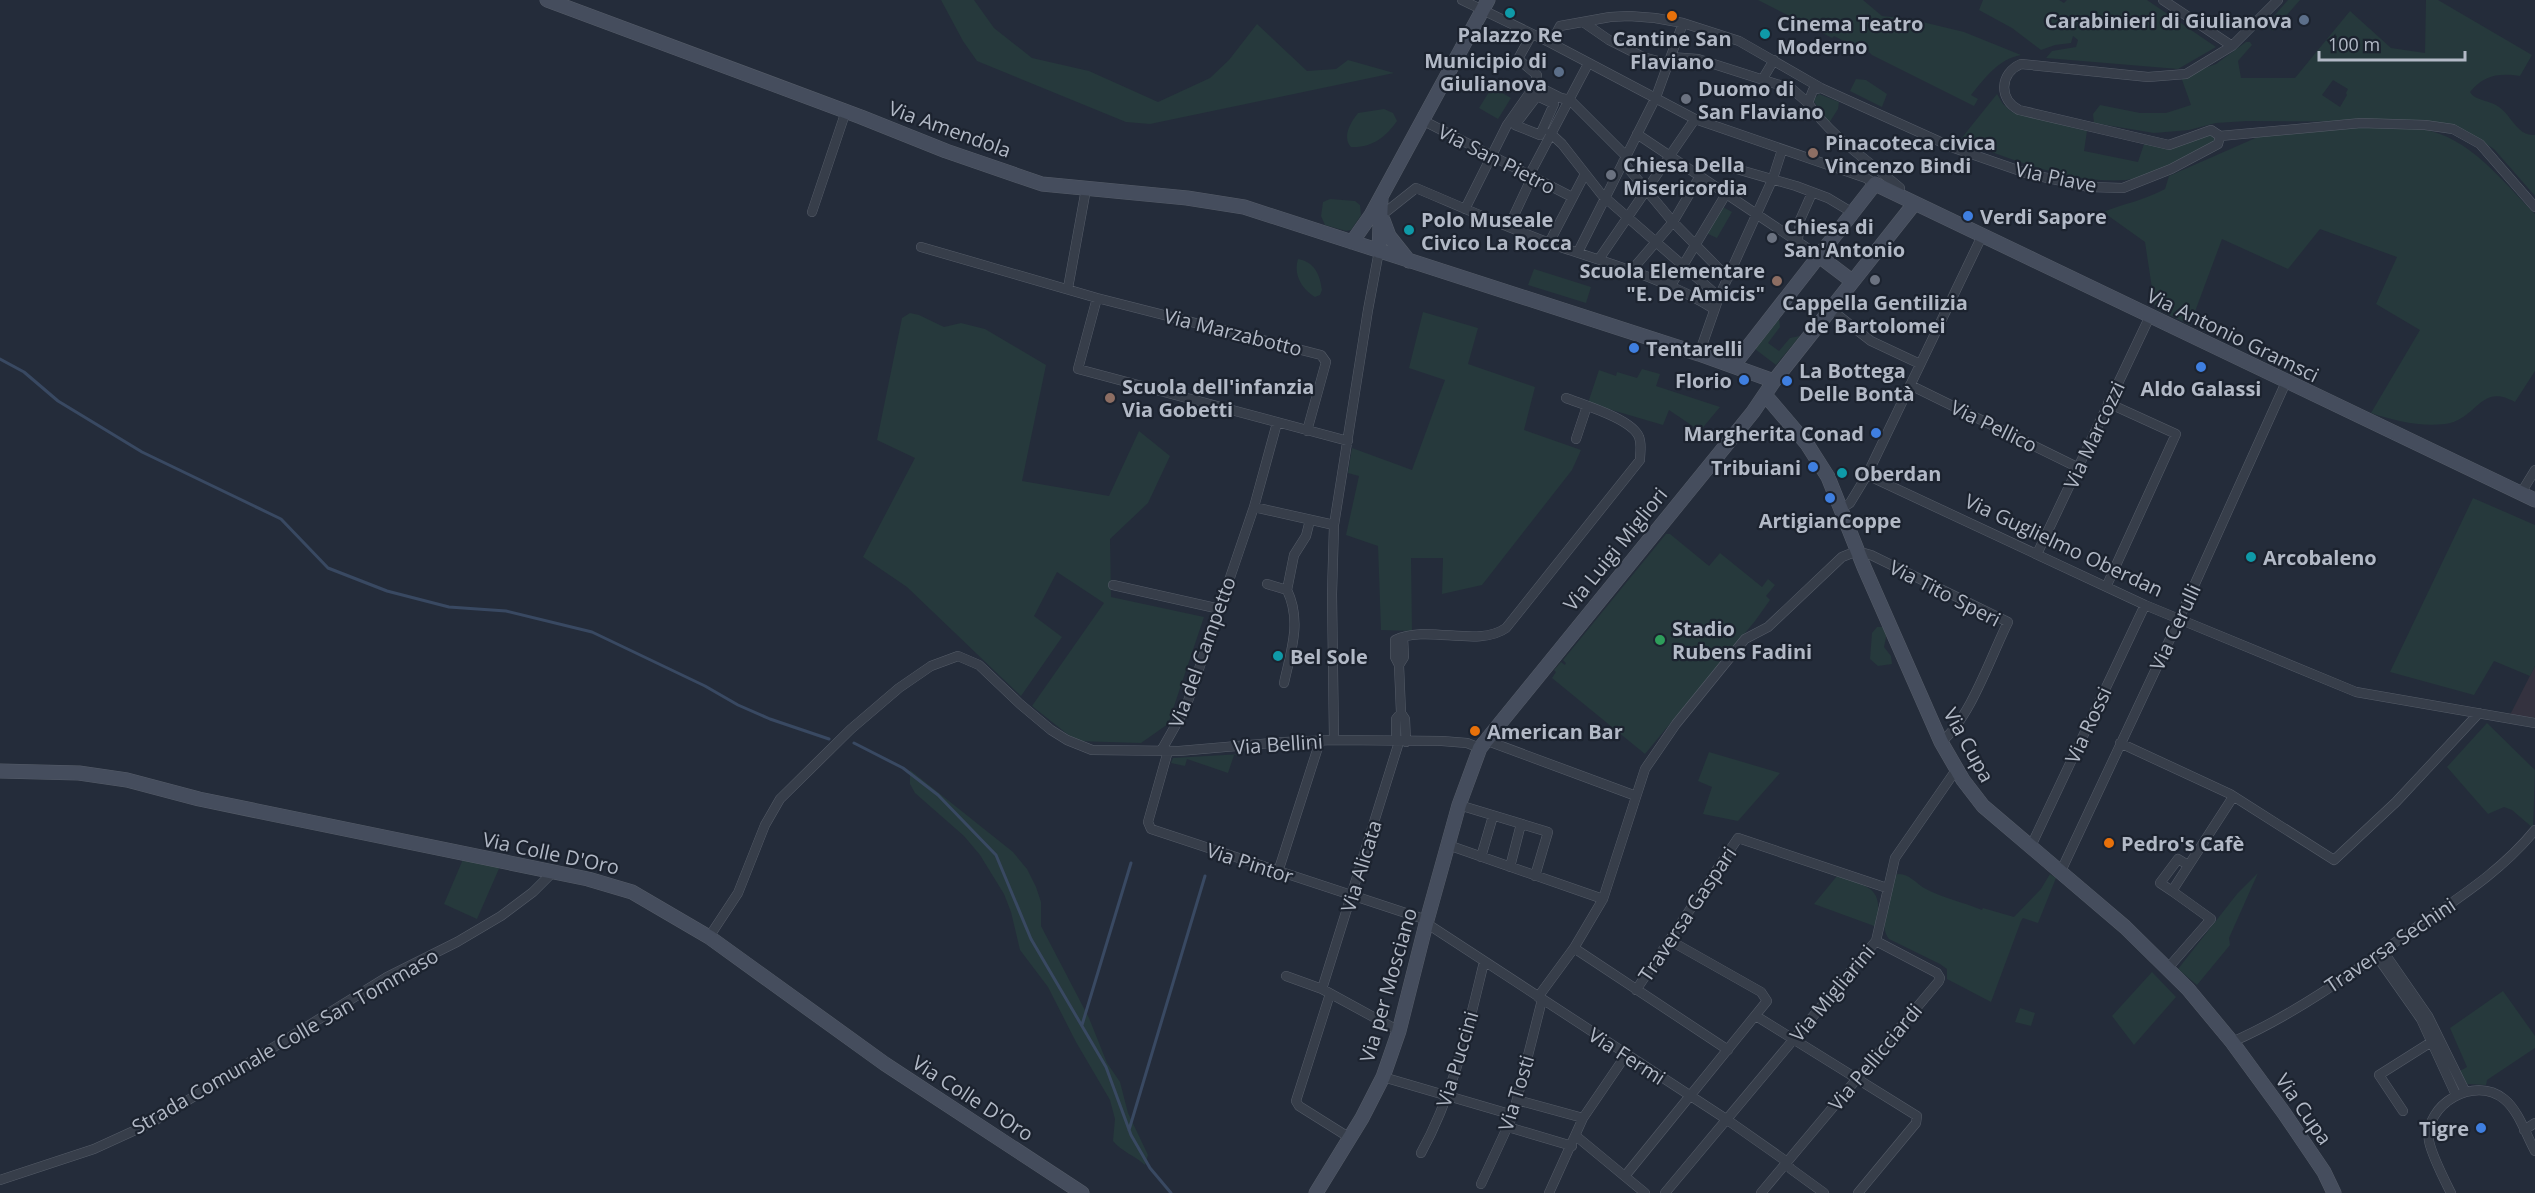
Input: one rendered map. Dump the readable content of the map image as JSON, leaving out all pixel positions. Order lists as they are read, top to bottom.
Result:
{
  "streets": {
    "street": [
      "Via Amendola",
      "Via San Pietro",
      "Via Piave",
      "Via Marzabotto",
      "Via Antonio Gramsci",
      "Via Pellico",
      "Via Marcozzi",
      "Via Guglielmo Oberdan",
      "Via Luigi Migliori",
      "Via Tito Speri",
      "Via Cerulli",
      "Via del Campetto",
      "Via Rossi",
      "Via Bellini",
      "Via Cupa",
      "Via Colle D'Oro",
      "Via Pintor",
      "Via Alicata",
      "Traversa Gaspari",
      "Traversa Sechini",
      "Via per Mosciano",
      "Via Migliarini",
      "Strada Comunale Colle San Tommaso",
      "Via Fermi",
      "Via Pellicciardi",
      "Via Puccini",
      "Via Tosti"
    ]
  },
  "crossings": [
    ["Via Amendola", "Via Luigi Migliori"],
    ["Via Antonio Gramsci", "Via Marcozzi"],
    ["Via Antonio Gramsci", "Via Luigi Migliori"],
    ["Via Antonio Gramsci", "Via Cerulli"],
    ["Via Pellico", "Via Marcozzi"],
    ["Via Marcozzi", "Via Guglielmo Oberdan"],
    ["Via Guglielmo Oberdan", "Via Cerulli"],
    ["Via Guglielmo Oberdan", "Via Rossi"],
    ["Via Luigi Migliori", "Via Bellini"],
    ["Via Luigi Migliori", "Via per Mosciano"],
    ["Via Tito Speri", "Via Cupa"],
    ["Via Cerulli", "Via Cupa"],
    ["Via del Campetto", "Via Bellini"],
    ["Via del Campetto", "Via Colle D'Oro"],
    ["Via del Campetto", "Via Pintor"],
    ["Via Rossi", "Via Cupa"],
    ["Via Bellini", "Via Pintor"],
    ["Via Bellini", "Via Alicata"],
    ["Via Bellini", "Via per Mosciano"],
    ["Via Cupa", "Traversa Sechini"],
    ["Via Cupa", "Via Migliarini"],
    ["Via Colle D'Oro", "Strada Comunale Colle San Tommaso"],
    ["Via Pintor", "Via Alicata"],
    ["Via Pintor", "Via per Mosciano"],
    ["Via Pintor", "Via Fermi"],
    ["Via Alicata", "Via per Mosciano"],
    ["Traversa Gaspari", "Via Migliarini"],
    ["Via per Mosciano", "Via Fermi"],
    ["Via Migliarini", "Via Fermi"],
    ["Via Migliarini", "Via Pellicciardi"],
    ["Via Fermi", "Via Pellicciardi"],
    ["Via Fermi", "Via Puccini"],
    ["Via Fermi", "Via Tosti"]
  ],
  "places": [
    "Palazzo Re",
    "Cantine San Flaviano",
    "Carabinieri di Giulianova",
    "Cinema Teatro Moderno",
    "Municipio di Giulianova",
    "Duomo di San Flaviano",
    "Pinacoteca civica Vincenzo Bindi",
    "Chiesa Della Misericordia",
    "Verdi Sapore",
    "Polo Museale Civico La Rocca",
    "Chiesa di San'Antonio",
    "Cappella Gentilizia de Bartolomei",
    "Scuola Elementare \"E. De Amicis\"",
    "Tentarelli",
    "Aldo Galassi",
    "Florio",
    "La Bottega Delle Bontà",
    "Scuola dell'infanzia Via Gobetti",
    "Margherita Conad",
    "Tribuiani",
    "Oberdan",
    "ArtigianCoppe",
    "Arcobaleno",
    "Stadio Rubens Fadini",
    "Bel Sole",
    "American Bar",
    "Pedro's Cafè",
    "Tigre"
  ],
  "scale_bar": "100 m"
}
